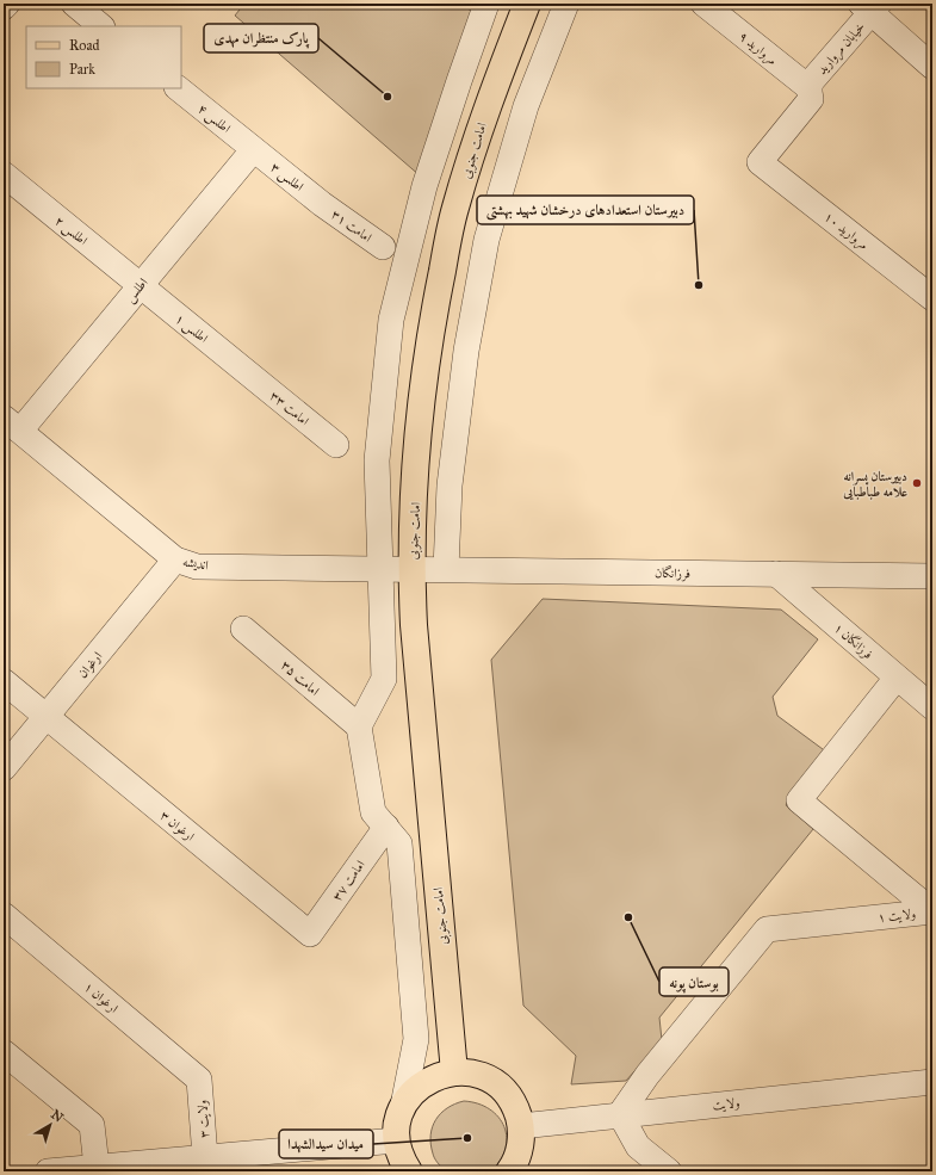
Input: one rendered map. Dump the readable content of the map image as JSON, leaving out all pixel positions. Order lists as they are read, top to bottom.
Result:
{
  "streets": {
    "main road": ["امامت جنوبی"],
    "street": [
      "مروارید ۹",
      "خیابان مروارید",
      "اطلس ۴",
      "اطلس ۳",
      "امامت ۳۱",
      "اطلس ۲",
      "مروارید ۱۰",
      "اطلس",
      "اطلس ۱",
      "امامت ۳۳",
      "اندیشه",
      "فرزانگان",
      "فرزانگان ۱",
      "ارغوان",
      "امامت ۳۵",
      "ارغوان ۳",
      "امامت ۳۷",
      "ولایت ۱",
      "ارغوان ۱",
      "ولایت",
      "ولایت ۳"
    ]
  },
  "crossings": [
    ["مروارید ۹", "خیابان مروارید"],
    ["خیابان مروارید", "مروارید ۱۰"],
    ["اطلس ۴", "اطلس ۳"],
    ["اطلس ۴", "اطلس"],
    ["امامت جنوبی", "اندیشه"],
    ["امامت جنوبی", "فرزانگان"],
    ["اطلس ۳", "امامت ۳۱"],
    ["اطلس ۳", "اطلس"],
    ["اطلس ۲", "اطلس"],
    ["اطلس ۲", "اطلس ۱"],
    ["اطلس", "اطلس ۱"],
    ["اطلس", "اندیشه"],
    ["اطلس ۱", "امامت ۳۳"],
    ["اندیشه", "فرزانگان"],
    ["اندیشه", "ارغوان"],
    ["فرزانگان", "فرزانگان ۱"],
    ["فرزانگان ۱", "ولایت ۱"],
    ["ارغوان", "ارغوان ۳"],
    ["ارغوان ۳", "امامت ۳۷"],
    ["ولایت ۱", "ولایت"],
    ["ارغوان ۱", "ولایت ۳"]
  ],
  "places": [
    "پارک منتظران مهدی",
    "دبیرستان استعدادهای درخشان شهید بهشتی",
    "دبیرستان پسرانه علامه طباطبایی",
    "بوستان پونه",
    "میدان سیدالشهدا"
  ],
  "legend": ["Road", "Park"],
  "north": "top right"
}
